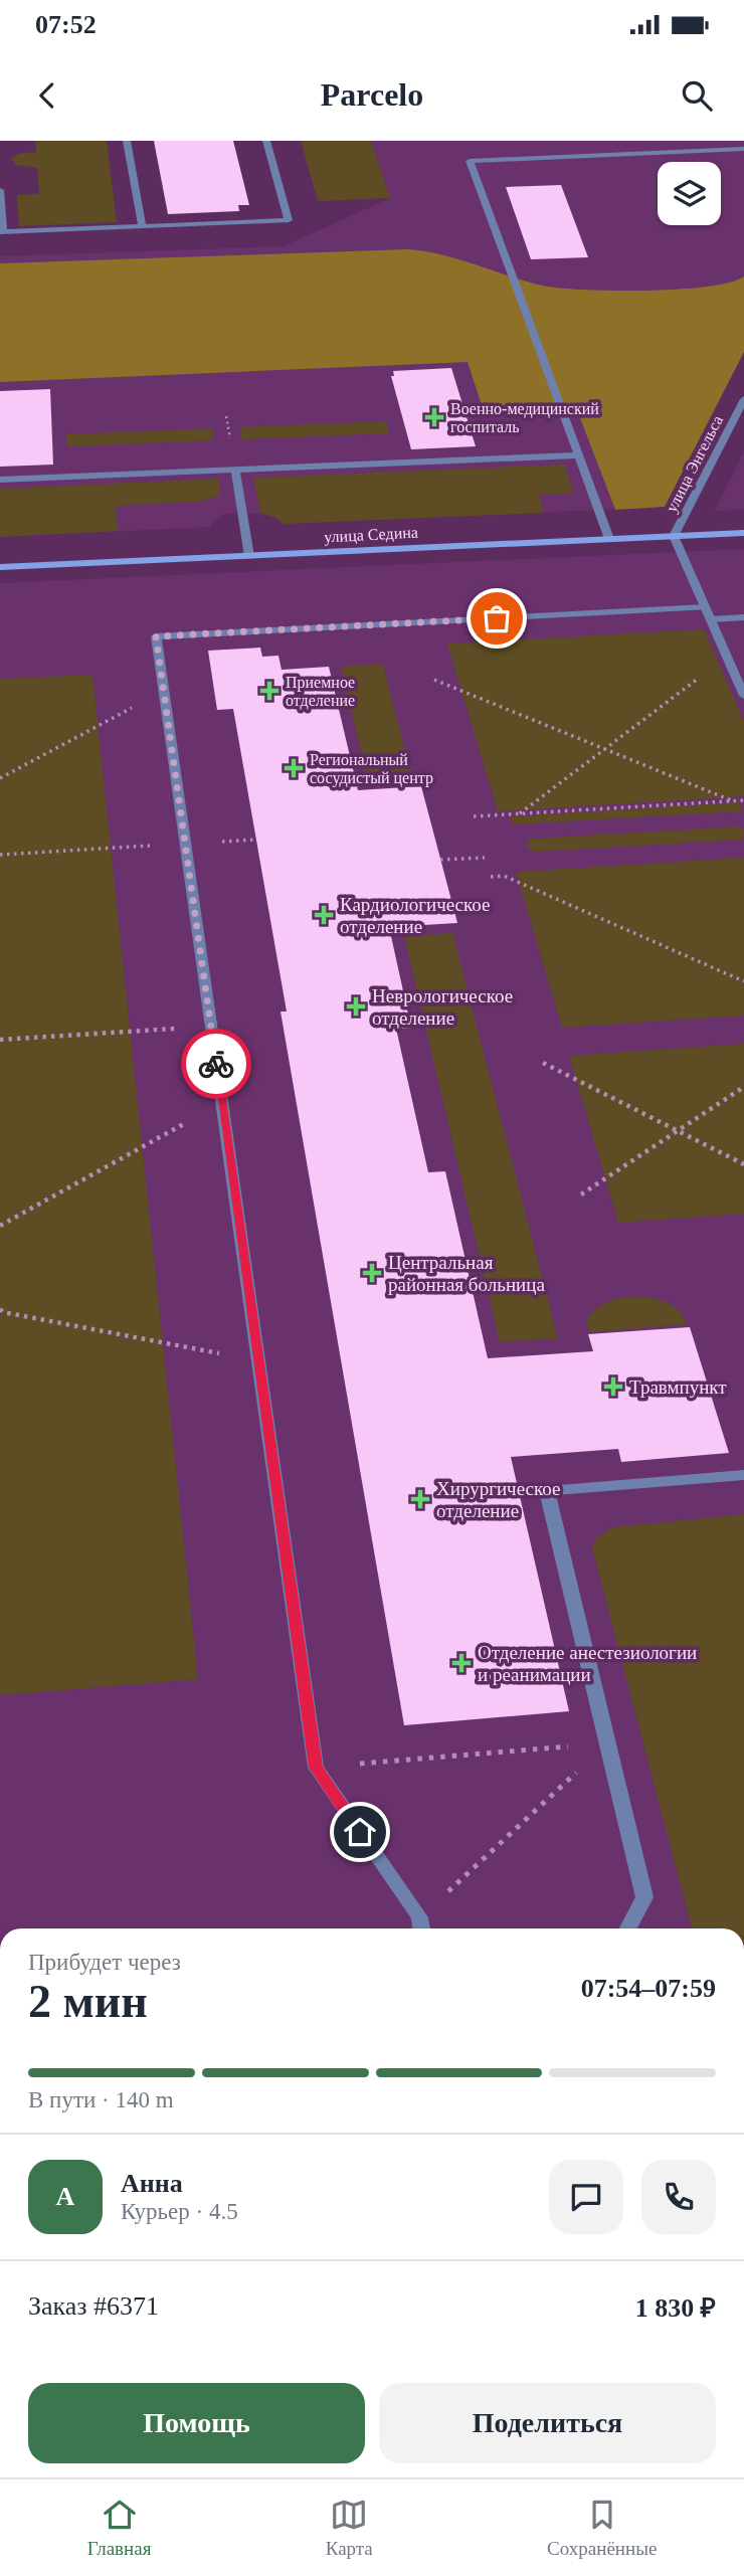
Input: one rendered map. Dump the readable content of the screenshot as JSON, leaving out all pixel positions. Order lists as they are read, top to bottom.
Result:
{
  "streets": {
    "street": ["улица Энгельса", "улица Седина"]
  },
  "crossings": [
    ["улица Энгельса", "улица Седина"]
  ],
  "places": {
    "health": [
      "Военно-медицинский госпиталь",
      "Приемное отделение",
      "Региональный сосудистый центр",
      "Кардиологическое отделение",
      "Неврологическое отделение",
      "Центральная районная больница",
      "Травмпункт",
      "Хирургическое отделение",
      "Отделение анестезиологии и реанимации"
    ]
  },
  "page": {
    "status": "07:52",
    "header": "Parcelo",
    "heading": ["2 мин", "Прибудет через", "07:54–07:59"],
    "panel": [
      "Анна",
      "Курьер · 4.5",
      "Заказ #6371",
      "1 830 ₽"
    ],
    "bar": "В пути · 140 m",
    "round": "А",
    "buttons": ["Помощь", "Поделиться"],
    "tabs": ["Главная", "Карта", "Сохранённые"]
  }
}
